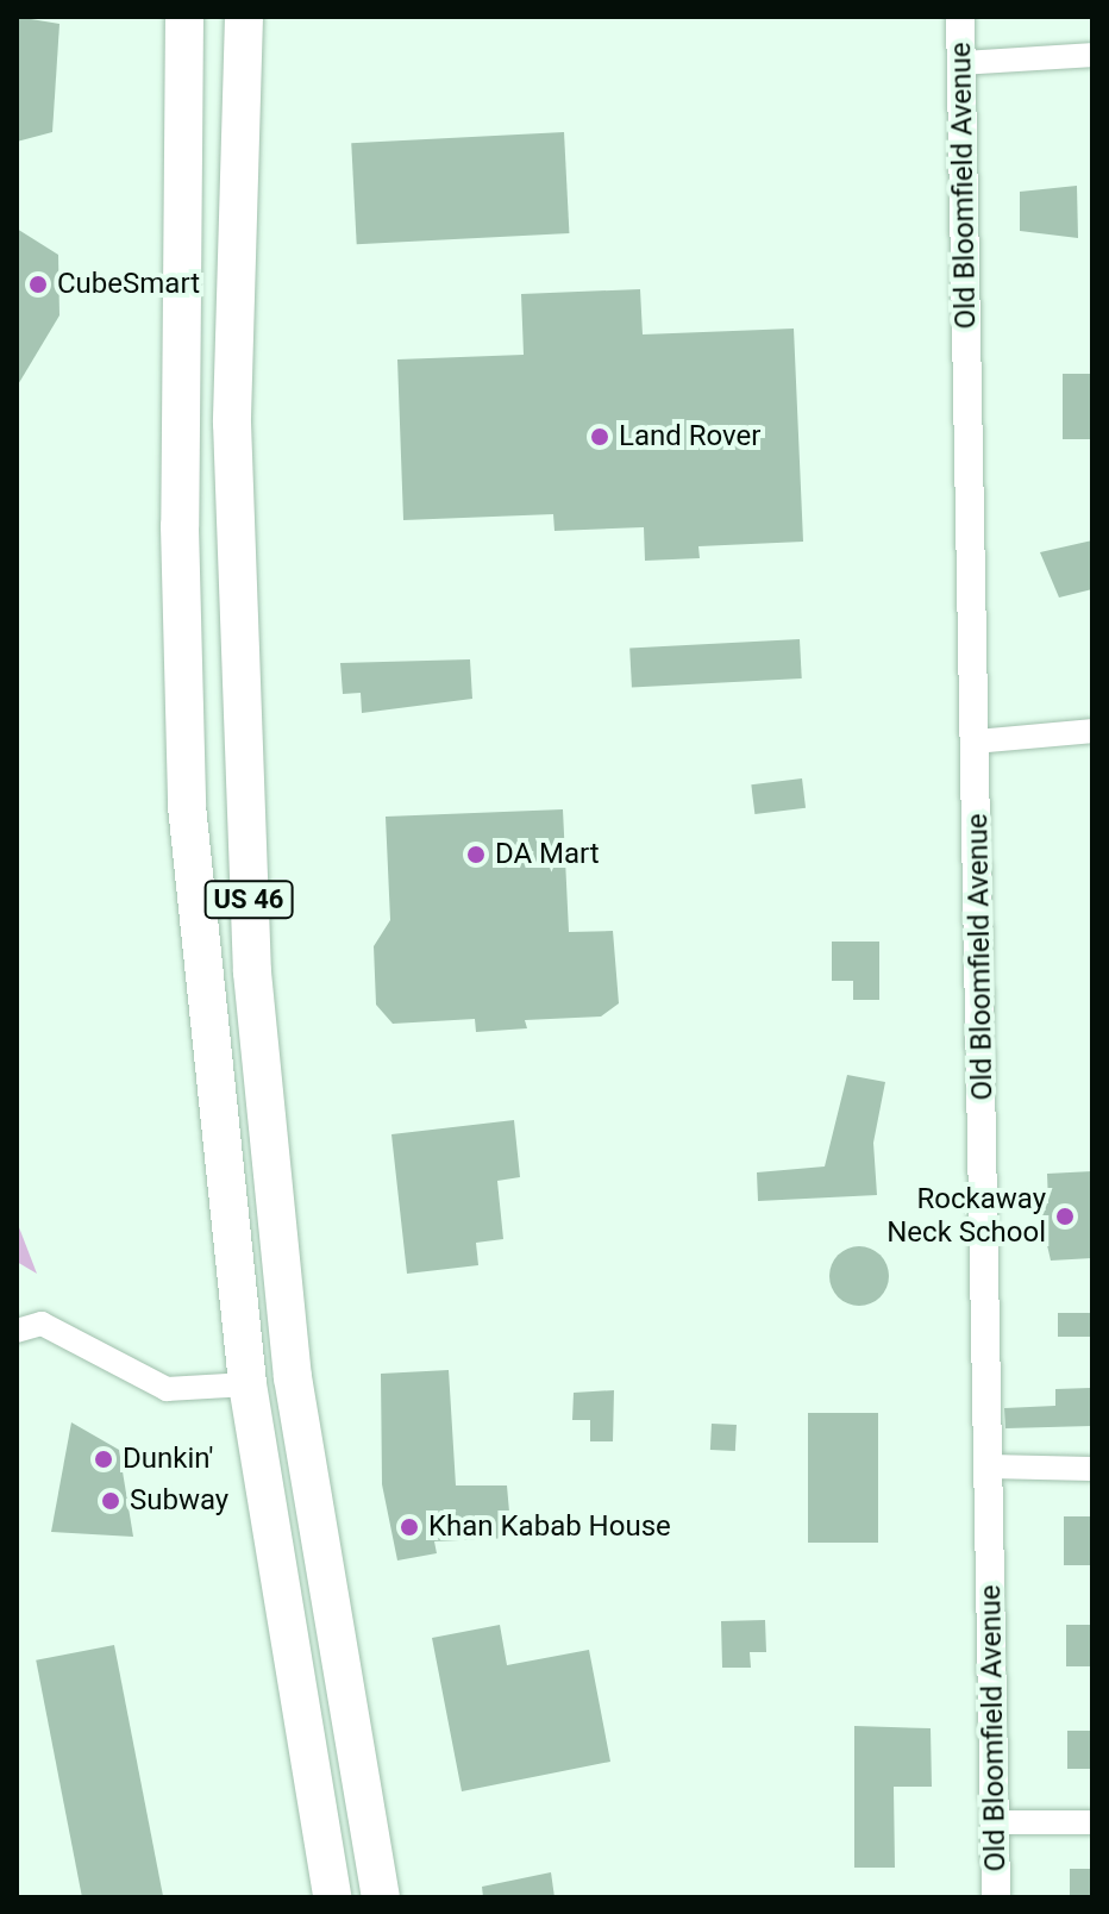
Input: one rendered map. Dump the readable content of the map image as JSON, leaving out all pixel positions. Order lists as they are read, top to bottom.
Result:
{
  "streets": {
    "highway": ["US 46"],
    "street": ["Old Bloomfield Avenue"]
  },
  "places": [
    "CubeSmart",
    "Land Rover",
    "DA Mart",
    "Rockaway Neck School",
    "Dunkin'",
    "Subway",
    "Khan Kabab House"
  ]
}
